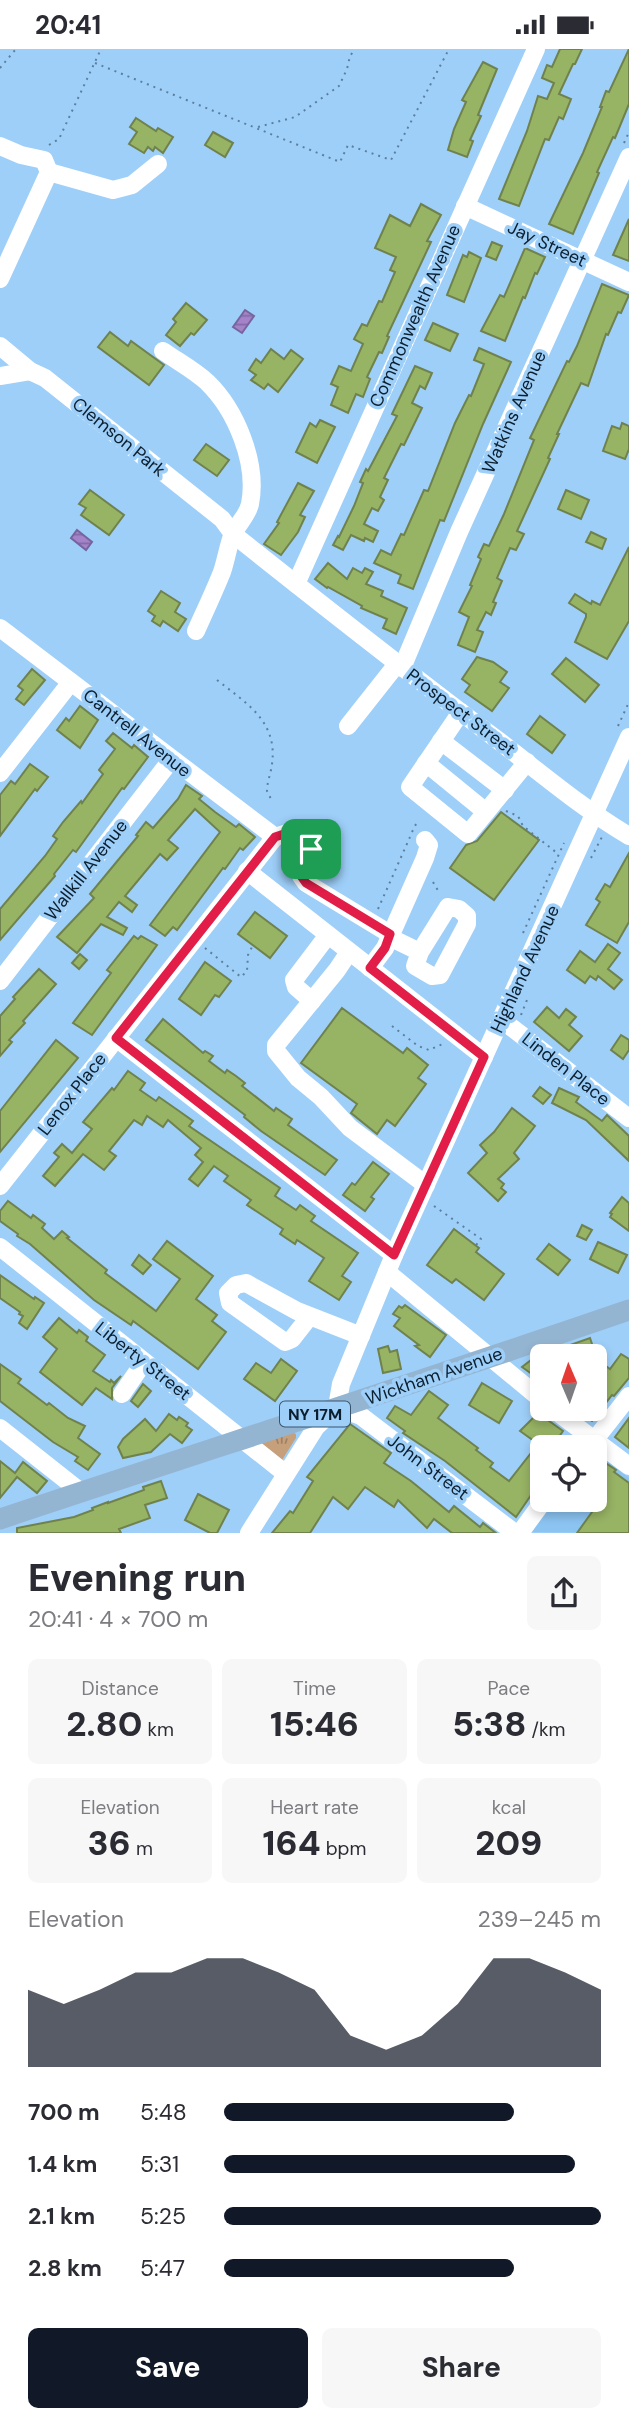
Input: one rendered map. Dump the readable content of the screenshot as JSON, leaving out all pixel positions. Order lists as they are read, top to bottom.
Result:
{
  "streets": {
    "main road": ["Wickham Avenue", "NY 17M"],
    "street": [
      "Jay Street",
      "Commonwealth Avenue",
      "Watkins Avenue",
      "Clemson Park",
      "Prospect Street",
      "Cantrell Avenue",
      "Wallkill Avenue",
      "Highland Avenue",
      "Linden Place",
      "Lenox Place",
      "Liberty Street",
      "John Street"
    ]
  },
  "crossings": [
    ["Jay Street", "Commonwealth Avenue"],
    ["Jay Street", "Watkins Avenue"],
    ["Commonwealth Avenue", "Clemson Park"],
    ["Commonwealth Avenue", "Prospect Street"],
    ["Watkins Avenue", "Prospect Street"],
    ["Clemson Park", "Prospect Street"],
    ["Prospect Street", "Highland Avenue"],
    ["Cantrell Avenue", "Wallkill Avenue"],
    ["Cantrell Avenue", "Lenox Place"],
    ["Highland Avenue", "Linden Place"],
    ["Highland Avenue", "Liberty Street"],
    ["Highland Avenue", "Wickham Avenue"],
    ["Highland Avenue", "John Street"],
    ["Liberty Street", "Wickham Avenue"],
    ["Wickham Avenue", "John Street"]
  ],
  "north": "top",
  "page": {
    "status": "20:41",
    "heading": ["Evening run", "20:41 · 4 × 700 m"],
    "stats": [
      ["Distance", "2.80 km"],
      ["Time", "15:46"],
      ["Pace", "5:38 /km"],
      ["Elevation", "36 m"],
      ["Heart rate", "164 bpm"],
      ["kcal", "209"]
    ],
    "chart": ["Elevation", "239–245 m"],
    "list": [
      {
        "name": "700 m",
        "note": "5:48"
      },
      {
        "name": "1.4 km",
        "note": "5:31"
      },
      {
        "name": "2.1 km",
        "note": "5:25"
      },
      {
        "name": "2.8 km",
        "note": "5:47"
      }
    ],
    "buttons": ["Save", "Share"]
  }
}
